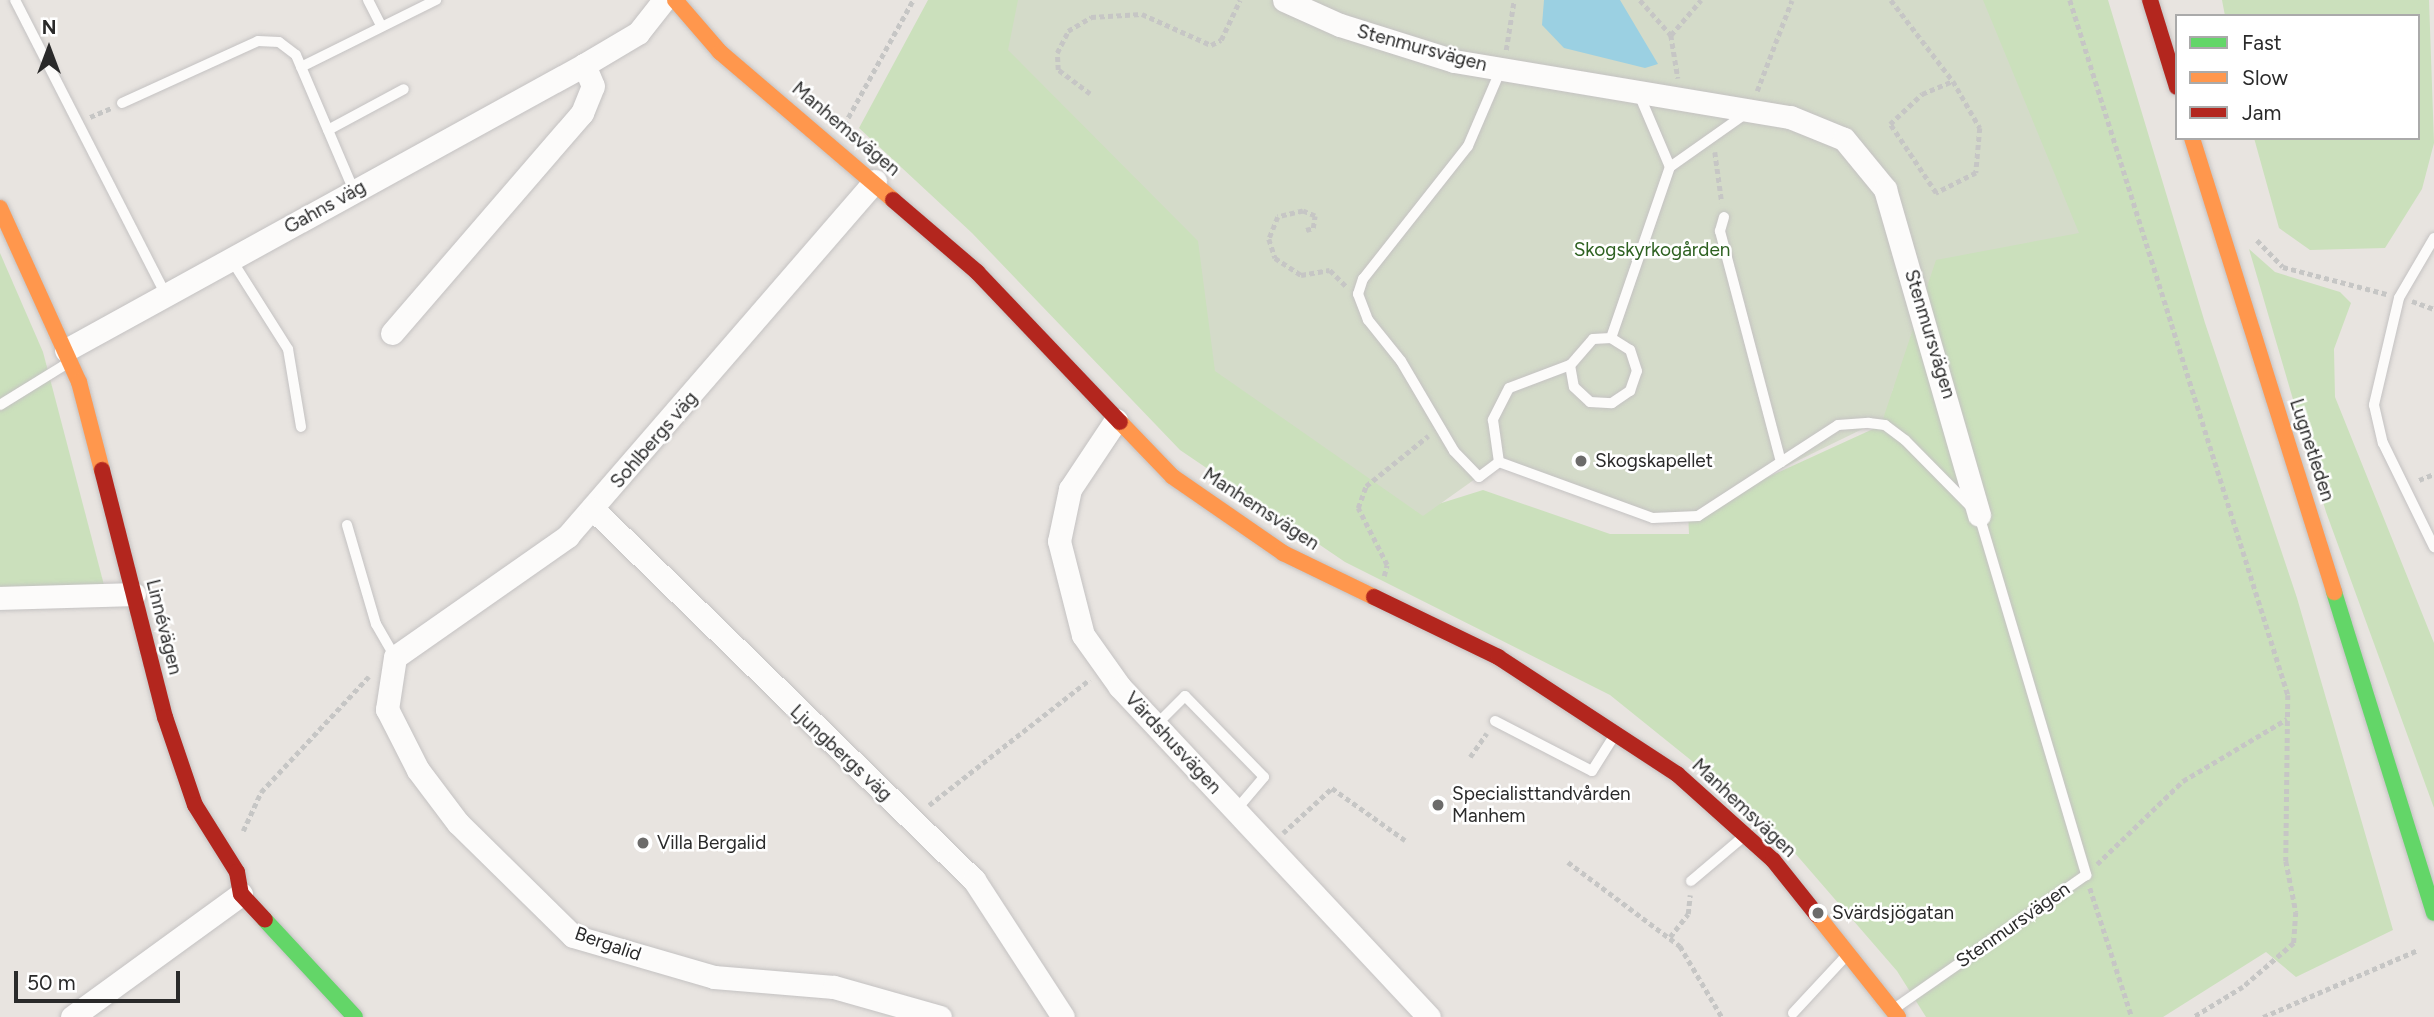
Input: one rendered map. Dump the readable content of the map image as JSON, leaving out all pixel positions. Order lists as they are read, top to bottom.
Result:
{
  "streets": {
    "main road": ["Manhemsvägen", "Lugnetleden", "Linnévägen"],
    "street": [
      "Stenmursvägen",
      "Gahns väg",
      "Sohlbergs väg",
      "Värdshusvägen",
      "Ljungbergs väg",
      "Bergalid"
    ]
  },
  "crossings": [
    ["Stenmursvägen", "Manhemsvägen"],
    ["Manhemsvägen", "Sohlbergs väg"],
    ["Manhemsvägen", "Värdshusvägen"],
    ["Gahns väg", "Linnévägen"],
    ["Sohlbergs väg", "Ljungbergs väg"],
    ["Sohlbergs väg", "Bergalid"]
  ],
  "parks": ["Skogskyrkogården"],
  "places": [
    "Skogskapellet",
    "Specialisttandvården Manhem",
    "Villa Bergalid",
    "Svärdsjögatan"
  ],
  "legend": ["Fast", "Slow", "Jam"],
  "scale_bar": "50 m",
  "north": "top"
}
